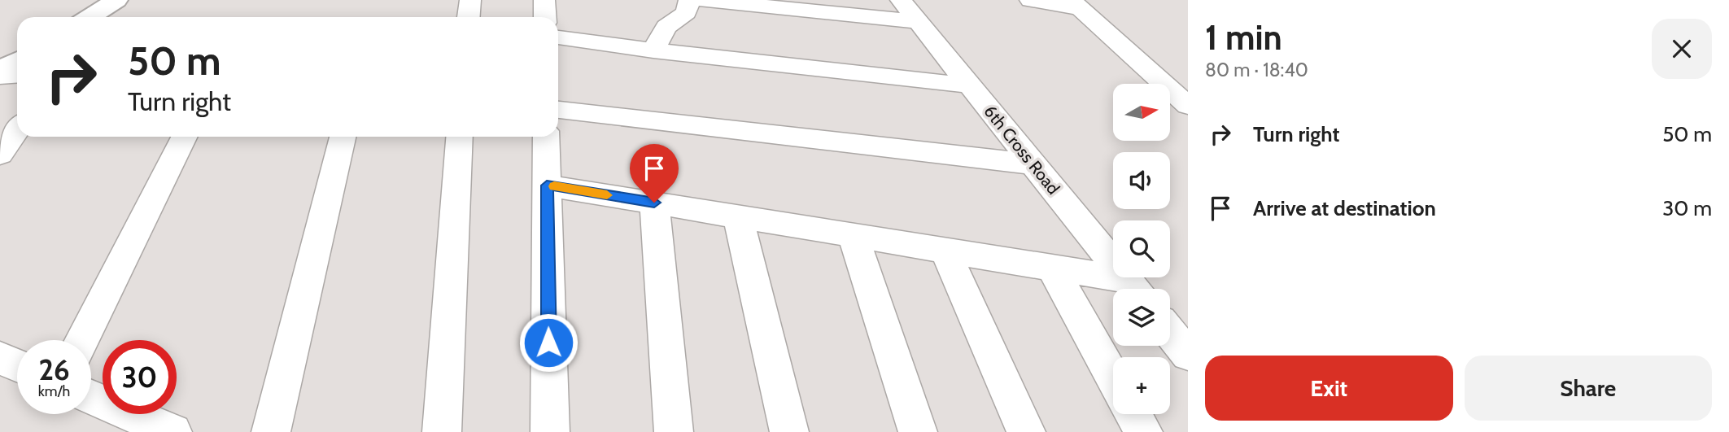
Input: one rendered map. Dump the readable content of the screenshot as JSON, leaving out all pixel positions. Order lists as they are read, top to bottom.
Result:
{
  "streets": {
    "street": ["6th Cross Road"]
  },
  "north": "right",
  "page": {
    "heading": ["1 min", "80 m · 18:40"],
    "turn": ["50 m", "Turn right"],
    "map_buttons": "+",
    "list": [
      {
        "name": "Turn right",
        "value": "50 m"
      },
      {
        "name": "Arrive at destination",
        "value": "30 m"
      }
    ],
    "speed": "26 km/h",
    "limit": "30",
    "buttons": ["Exit", "Share"]
  }
}
